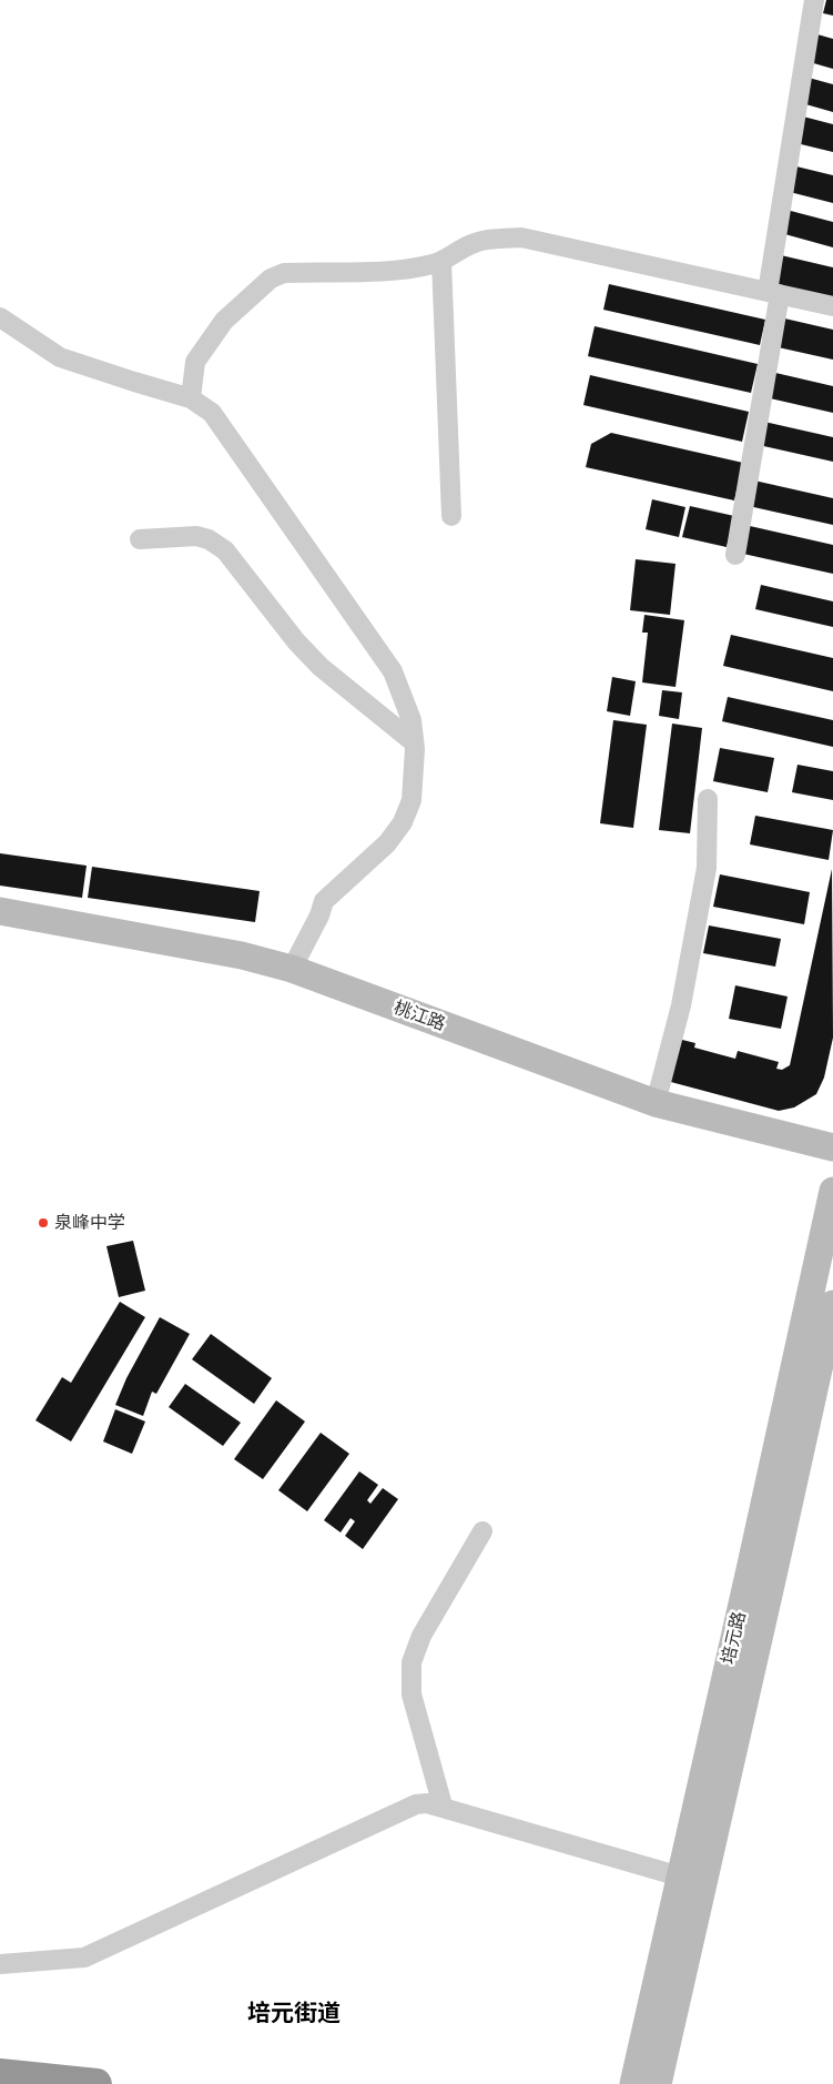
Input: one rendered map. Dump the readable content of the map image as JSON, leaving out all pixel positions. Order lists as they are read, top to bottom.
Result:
{
  "streets": {
    "main road": ["桃江路", "培元路"]
  },
  "districts": ["培元街道"],
  "places": ["泉峰中学"]
}
